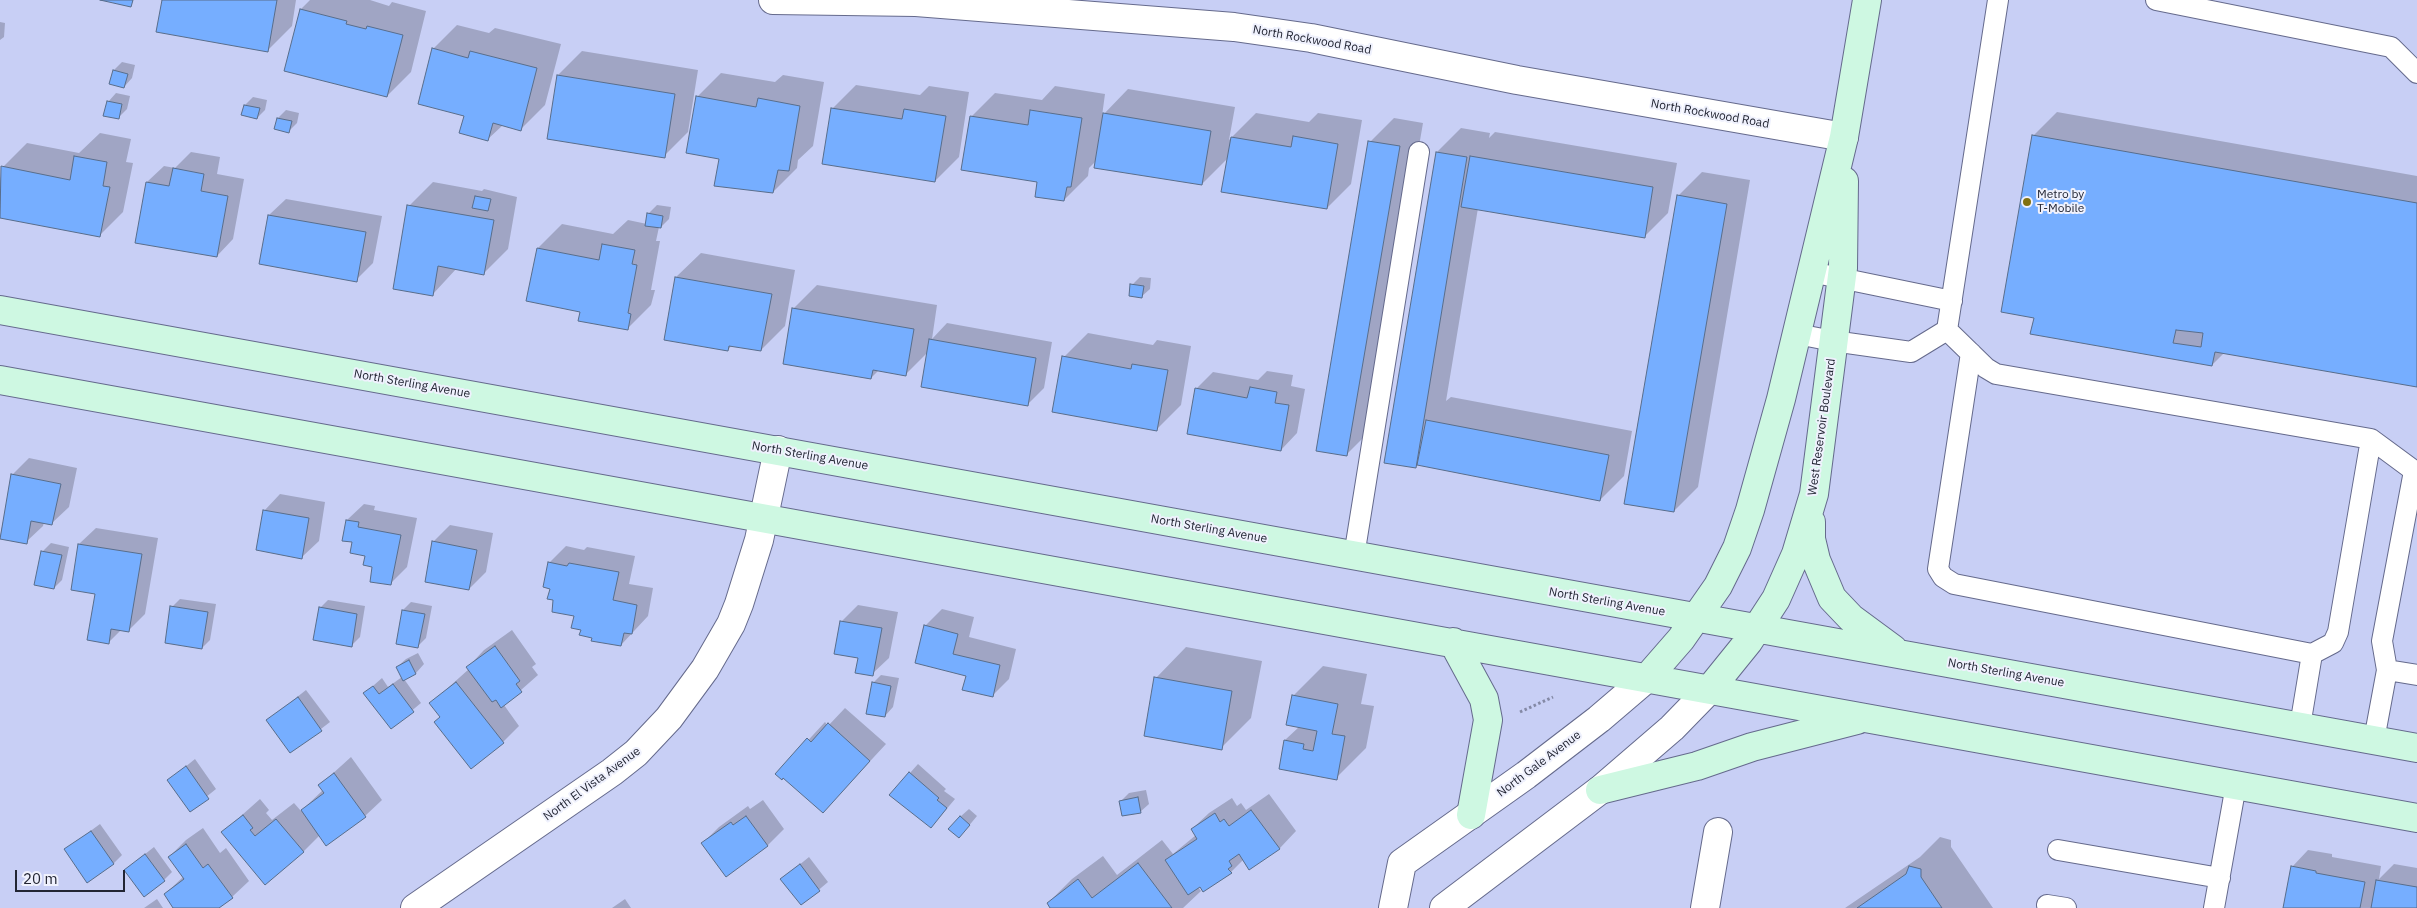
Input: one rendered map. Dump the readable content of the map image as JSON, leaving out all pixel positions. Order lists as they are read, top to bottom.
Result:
{
  "streets": {
    "main road": ["North Sterling Avenue", "West Reservoir Boulevard", "North Gale Avenue"],
    "street": ["North Rockwood Road", "North El Vista Avenue"]
  },
  "crossings": [
    ["North Rockwood Road", "West Reservoir Boulevard"],
    ["North Sterling Avenue", "West Reservoir Boulevard"],
    ["North Sterling Avenue", "North Gale Avenue"],
    ["North Sterling Avenue", "North El Vista Avenue"],
    ["West Reservoir Boulevard", "North Gale Avenue"]
  ],
  "places": ["Metro by T-Mobile"],
  "scale_bar": "20 m"
}
